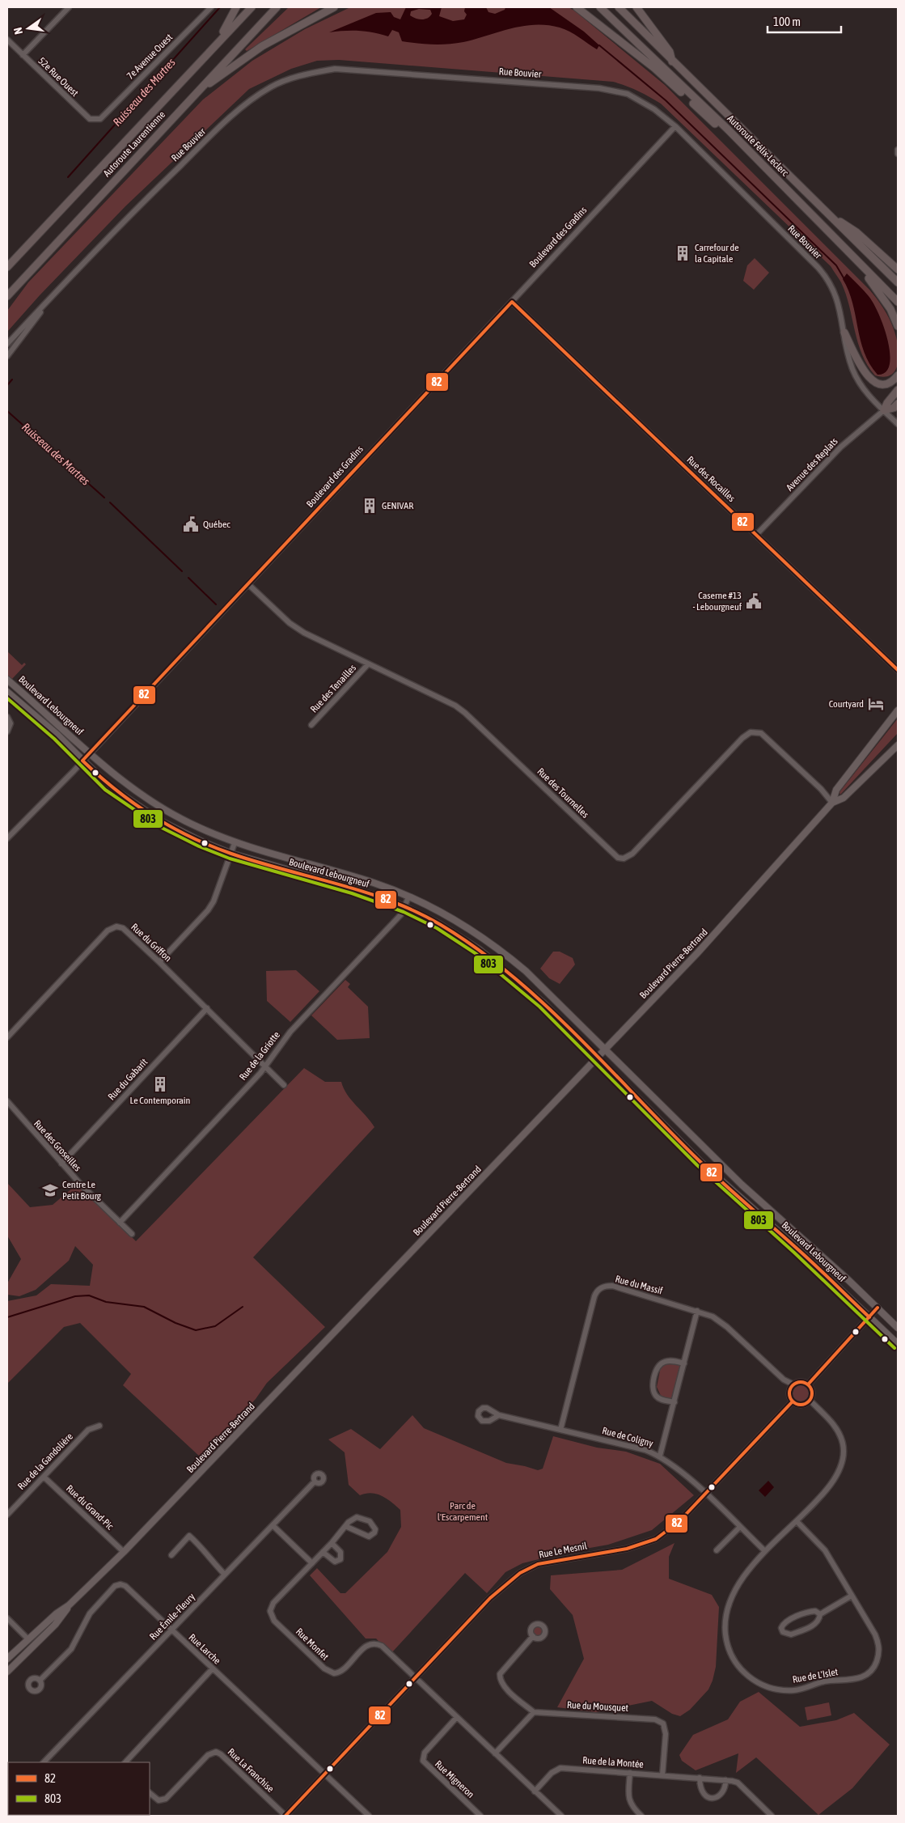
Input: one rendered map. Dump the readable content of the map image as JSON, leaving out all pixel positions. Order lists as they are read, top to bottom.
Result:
{
  "streets": {
    "highway": ["Autoroute Laurentienne", "Autoroute Félix-Leclerc"],
    "main road": ["Boulevard Lebourgneuf", "Boulevard Pierre-Bertrand"],
    "street": [
      "7e Avenue Ouest",
      "Rue Bouvier",
      "52e Rue Ouest",
      "Boulevard des Gradins",
      "Avenue des Replats",
      "Rue des Rocailles",
      "Rue des Tenailles",
      "Rue des Tournelles",
      "Rue du Griffon",
      "Rue de la Griotte",
      "Rue du Gabarit",
      "Rue des Groseilles",
      "Rue du Massif",
      "Rue de Coligny",
      "Rue de la Gandolière",
      "Rue du Grand-Pic",
      "Rue Le Mesnil",
      "Rue Émile-Fleury",
      "Rue Monfet",
      "Rue Larche",
      "Rue de L'Islet",
      "Rue du Mousquet",
      "Rue de la Montée",
      "Rue La Franchise",
      "Rue Migneron"
    ]
  },
  "crossings": [
    ["7e Avenue Ouest", "52e Rue Ouest"],
    ["Rue Bouvier", "Boulevard des Gradins"],
    ["Rue Bouvier", "Avenue des Replats"],
    ["Boulevard des Gradins", "Rue des Rocailles"],
    ["Boulevard des Gradins", "Boulevard Lebourgneuf"],
    ["Boulevard des Gradins", "Rue des Tournelles"],
    ["Avenue des Replats", "Rue des Rocailles"],
    ["Rue des Tenailles", "Rue des Tournelles"],
    ["Boulevard Lebourgneuf", "Boulevard Pierre-Bertrand"],
    ["Boulevard Lebourgneuf", "Rue de la Griotte"],
    ["Rue des Tournelles", "Boulevard Pierre-Bertrand"],
    ["Rue du Griffon", "Rue de la Griotte"],
    ["Rue du Griffon", "Rue du Gabarit"],
    ["Boulevard Pierre-Bertrand", "Rue du Grand-Pic"],
    ["Rue de la Griotte", "Rue des Groseilles"],
    ["Rue du Gabarit", "Rue des Groseilles"],
    ["Rue du Massif", "Rue de Coligny"],
    ["Rue du Massif", "Rue Le Mesnil"],
    ["Rue du Massif", "Rue de L'Islet"],
    ["Rue de Coligny", "Rue Le Mesnil"],
    ["Rue de Coligny", "Rue de L'Islet"],
    ["Rue de la Gandolière", "Rue du Grand-Pic"],
    ["Rue Le Mesnil", "Rue Monfet"],
    ["Rue Le Mesnil", "Rue Larche"],
    ["Rue Le Mesnil", "Rue de L'Islet"],
    ["Rue Le Mesnil", "Rue La Franchise"],
    ["Rue Émile-Fleury", "Rue Larche"],
    ["Rue Monfet", "Rue de la Montée"],
    ["Rue Monfet", "Rue Migneron"],
    ["Rue du Mousquet", "Rue de la Montée"]
  ],
  "water": ["Ruisseau des Martres"],
  "parks": ["Parc de l'Escarpement"],
  "places": {
    "building": ["Carrefour de la Capitale", "GENIVAR", "Le Contemporain"],
    "public building": ["Québec", "Caserne #13 - Lebourgneuf"],
    "hotel": ["Courtyard"],
    "school or university": ["Centre Le Petit Bourg"]
  },
  "lines": ["transit line 82", "transit line 803"],
  "legend": ["82", "803"],
  "scale_bar": "100 m",
  "north": "left"
}
